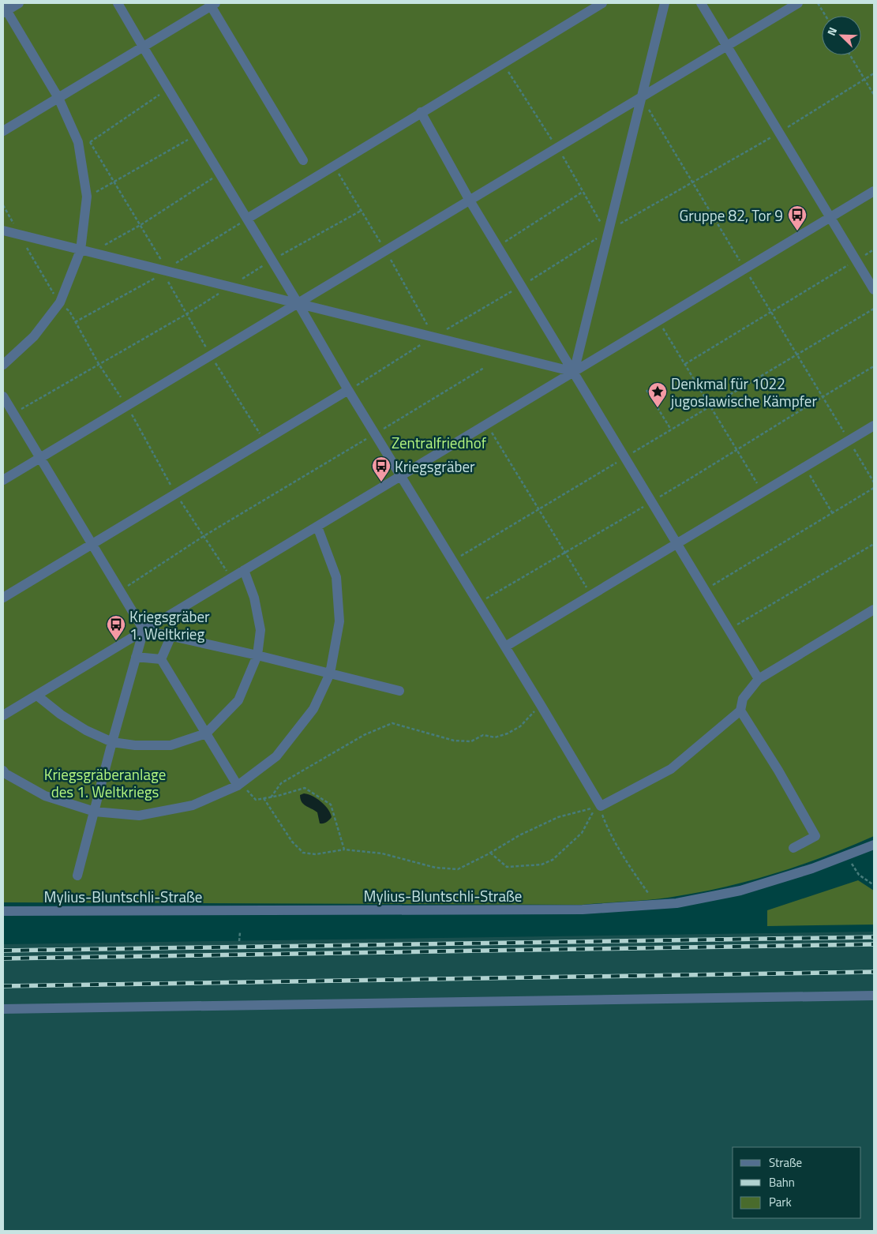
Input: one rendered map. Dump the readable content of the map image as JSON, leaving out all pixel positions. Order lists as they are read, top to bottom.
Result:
{
  "streets": {
    "street": ["Mylius-Bluntschli-Straße"]
  },
  "parks": ["Zentralfriedhof", "Kriegsgräberanlage des 1. Weltkriegs"],
  "places": {
    "bus stop": ["Gruppe 82, Tor 9", "Kriegsgräber", "Kriegsgräber 1. Weltkrieg"],
    "place": ["Denkmal für 1022 jugoslawische Kämpfer"]
  },
  "legend": ["Straße", "Bahn", "Park"],
  "north": "top left"
}
